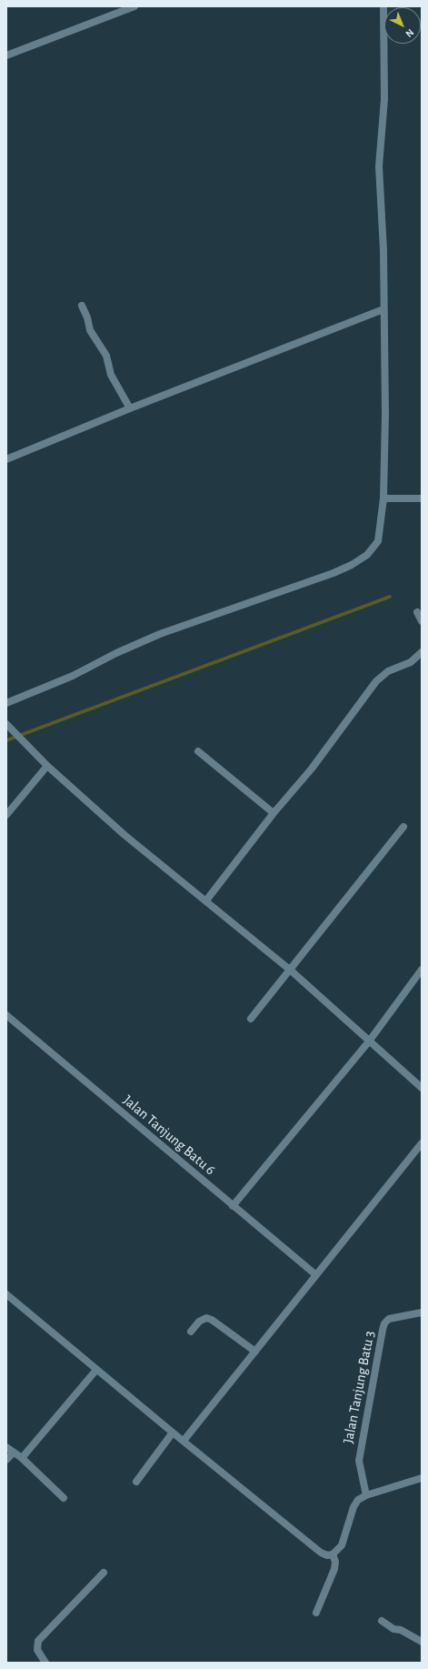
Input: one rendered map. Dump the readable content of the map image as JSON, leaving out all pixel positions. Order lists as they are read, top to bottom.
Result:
{
  "streets": {
    "street": ["Jalan Tanjung Batu 6", "Jalan Tanjung Batu 3"]
  },
  "north": "bottom right"
}
